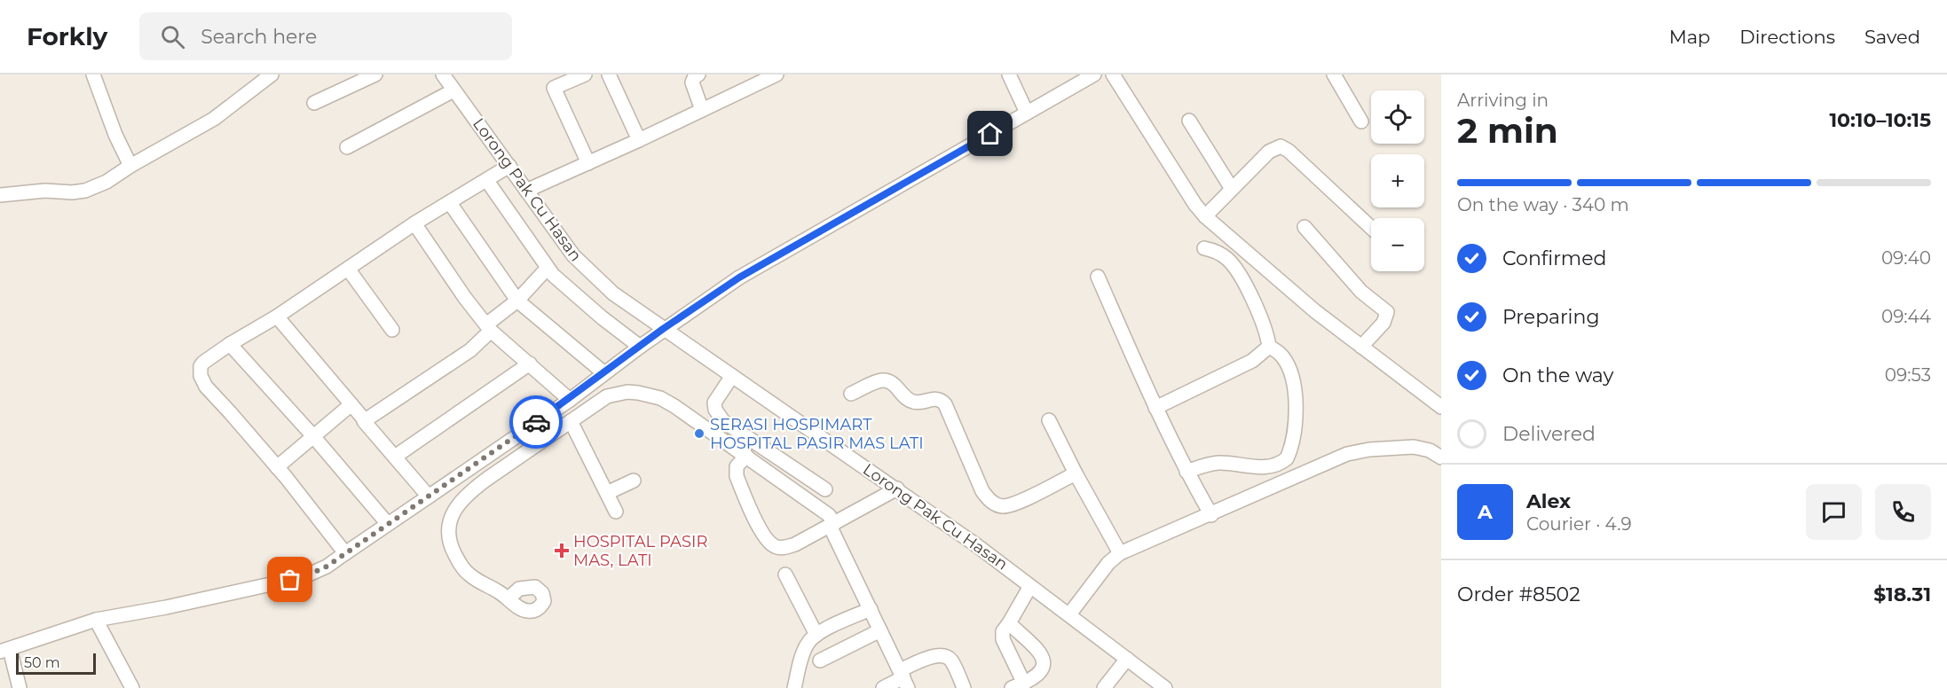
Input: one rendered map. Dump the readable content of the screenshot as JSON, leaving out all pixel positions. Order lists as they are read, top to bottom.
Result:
{
  "streets": {
    "street": ["Lorong Pak Cu Hasan"]
  },
  "places": {
    "other": ["SERASI HOSPIMART HOSPITAL PASIR MAS LATI"],
    "health": ["HOSPITAL PASIR MAS, LATI"]
  },
  "scale_bar": "50 m",
  "page": {
    "header": "Forkly",
    "search": "Search here",
    "nav": ["Map", "Directions", "Saved"],
    "heading": ["2 min", "Arriving in", "10:10–10:15"],
    "panel": [
      "Alex",
      "Courier · 4.9",
      "Order #8502",
      "$18.31"
    ],
    "map_buttons": ["+", "−"],
    "bar": "On the way · 340 m",
    "list": [
      ["Confirmed", "09:40"],
      ["Preparing", "09:44"],
      ["On the way", "09:53"],
      "Delivered"
    ],
    "round": "A",
    "scale": "50 m"
  }
}
